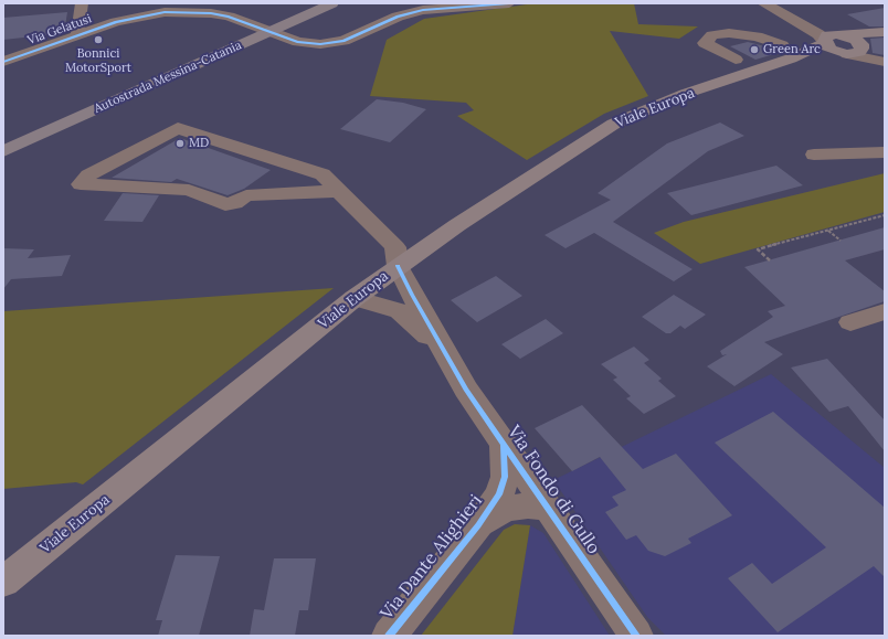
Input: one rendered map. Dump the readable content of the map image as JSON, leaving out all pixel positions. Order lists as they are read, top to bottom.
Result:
{
  "streets": {
    "highway": ["Autostrada Messina-Catania"],
    "main road": ["Viale Europa"],
    "street": ["Via Gelatusi", "Via Fondo di Gullo", "Via Dante Alighieri"]
  },
  "crossings": [
    ["Via Fondo di Gullo", "Via Dante Alighieri"]
  ],
  "places": ["Bonnici MotorSport", "Green Arc", "MD"]
}
